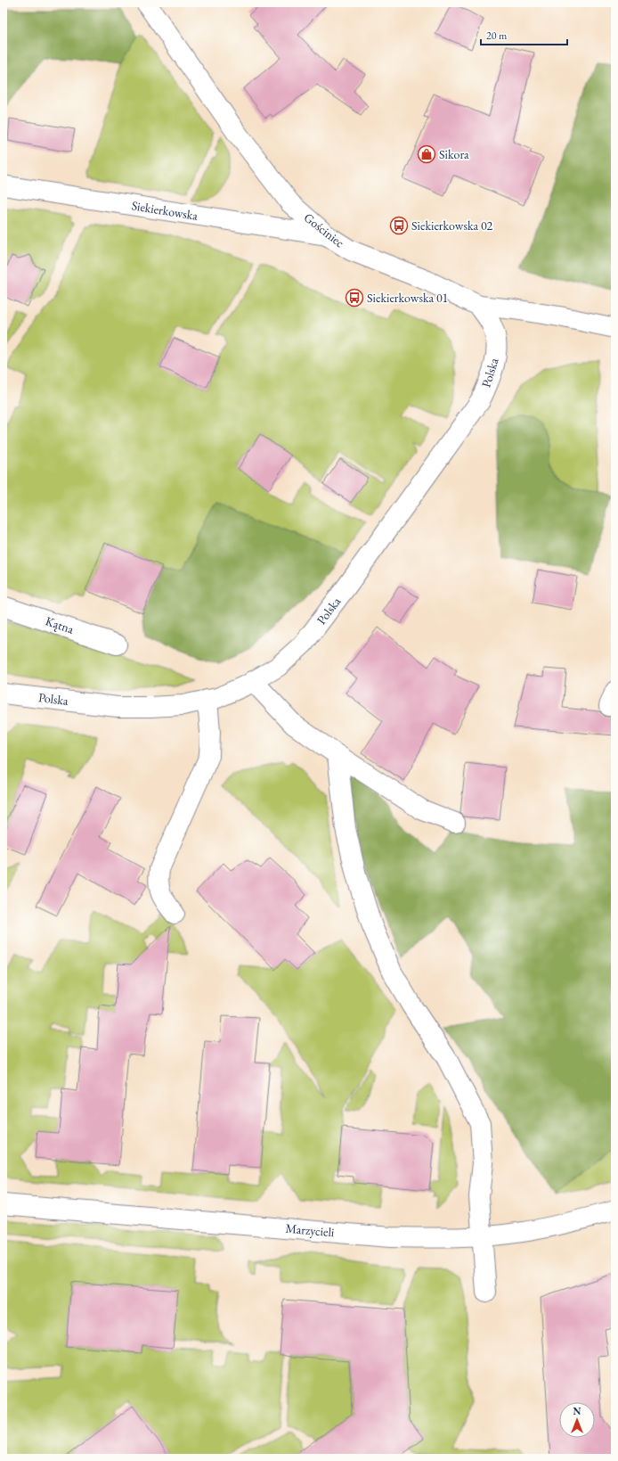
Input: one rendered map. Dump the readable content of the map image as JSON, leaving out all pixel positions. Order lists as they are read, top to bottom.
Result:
{
  "streets": {
    "street": [
      "Siekierkowska",
      "Gościniec",
      "Polska",
      "Kątna",
      "Marzycieli"
    ]
  },
  "crossings": [
    ["Siekierkowska", "Gościniec"],
    ["Gościniec", "Polska"]
  ],
  "places": {
    "shop": ["Sikora"],
    "bus stop": ["Siekierkowska 02", "Siekierkowska 01"]
  },
  "scale_bar": "20 m",
  "north": "top"
}
